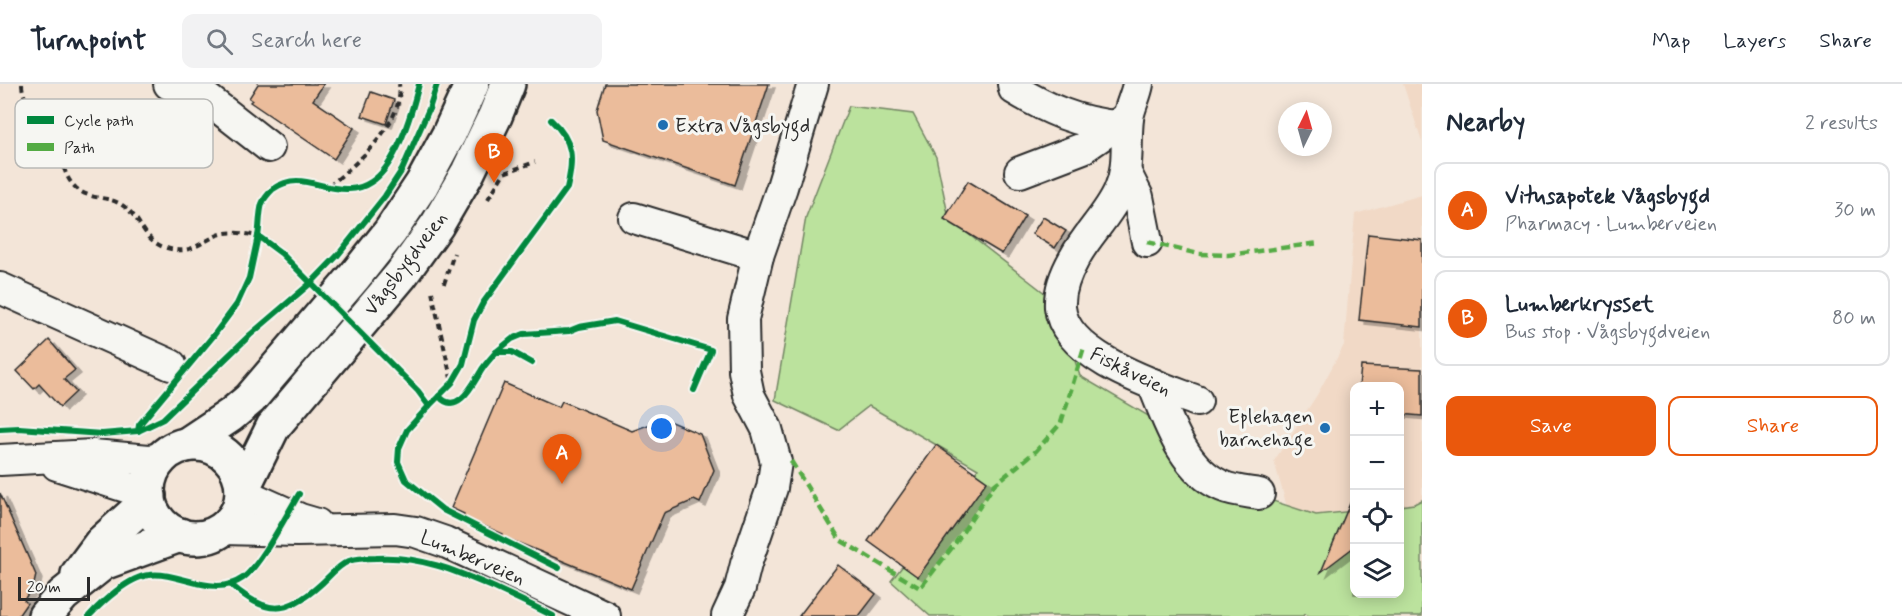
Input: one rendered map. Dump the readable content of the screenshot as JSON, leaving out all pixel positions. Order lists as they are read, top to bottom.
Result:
{
  "streets": {
    "main road": ["Vågsbygdveien"],
    "street": ["Fiskåveien", "Lumberveien"]
  },
  "crossings": [
    ["Vågsbygdveien", "Lumberveien"]
  ],
  "places": ["Extra Vågsbygd", "Eplehagen barnehage"],
  "legend": ["Cycle path", "Path"],
  "scale_bar": "20 m",
  "north": "top",
  "page": {
    "header": "Turnpoint",
    "search": "Search here",
    "nav": ["Map", "Layers", "Share"],
    "heading": ["Nearby", "2 results"],
    "pins": ["B", "A"],
    "list": [
      {
        "mark": "A",
        "name": "Vitusapotek Vågsbygd",
        "note": "Pharmacy · Lumberveien",
        "value": "30 m"
      },
      {
        "mark": "B",
        "name": "Lumberkrysset",
        "note": "Bus stop · Vågsbygdveien",
        "value": "80 m"
      }
    ],
    "buttons": ["Save", "Share"],
    "map_buttons": ["+", "−"],
    "scale": "20 m"
  }
}
